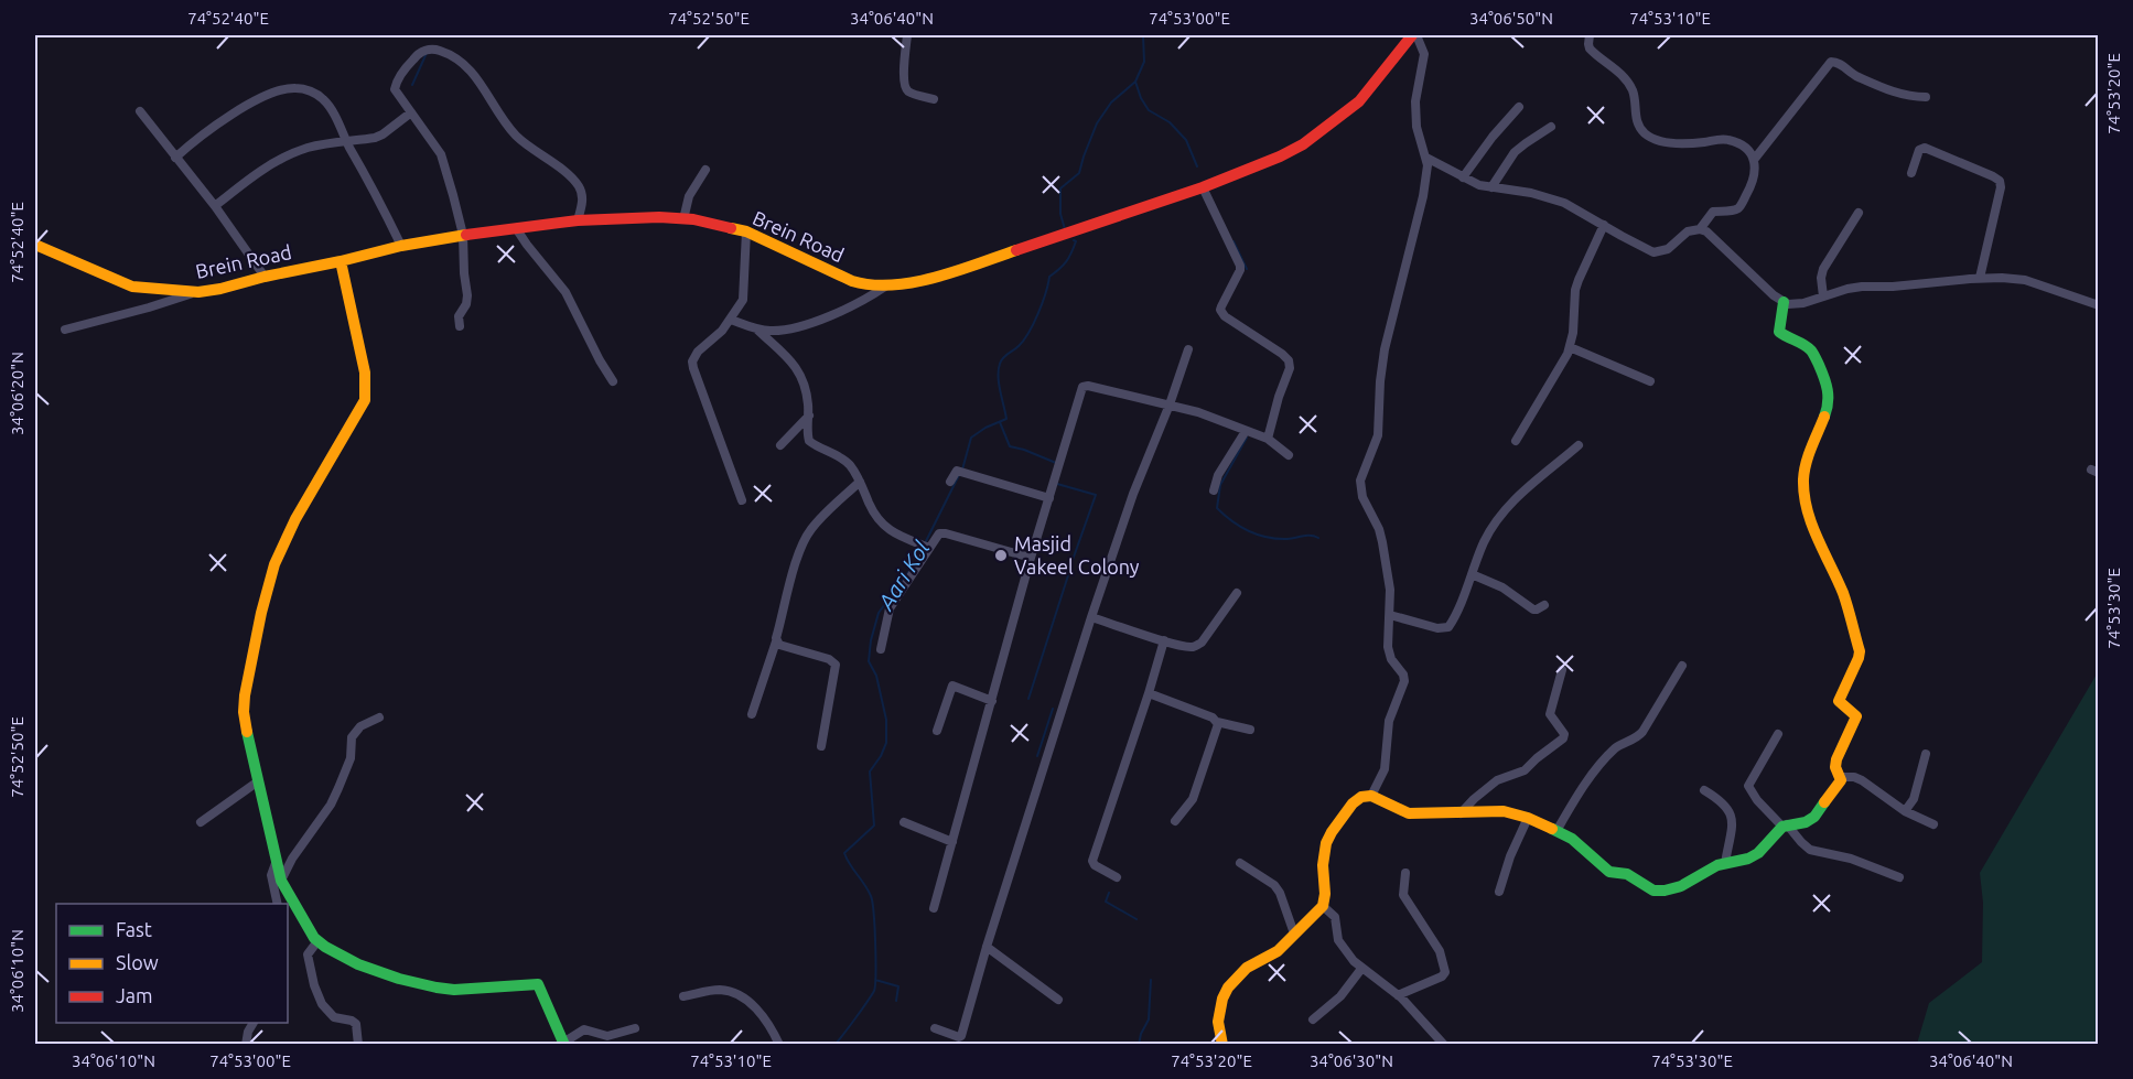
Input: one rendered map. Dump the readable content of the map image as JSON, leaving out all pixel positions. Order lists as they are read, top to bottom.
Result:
{
  "streets": {
    "street": ["Brein Road"]
  },
  "water": ["Aari Kol"],
  "places": ["Masjid Vakeel Colony"],
  "legend": ["Fast", "Slow", "Jam"],
  "coordinates": [
    "74°52'40\"E",
    "74°52'50\"E",
    "34°06'40\"N",
    "74°53'00\"E",
    "34°06'50\"N",
    "74°53'10\"E",
    "74°53'20\"E",
    "34°06'20\"N",
    "74°53'30\"E",
    "34°06'10\"N",
    "34°06'30\"N"
  ]
}
